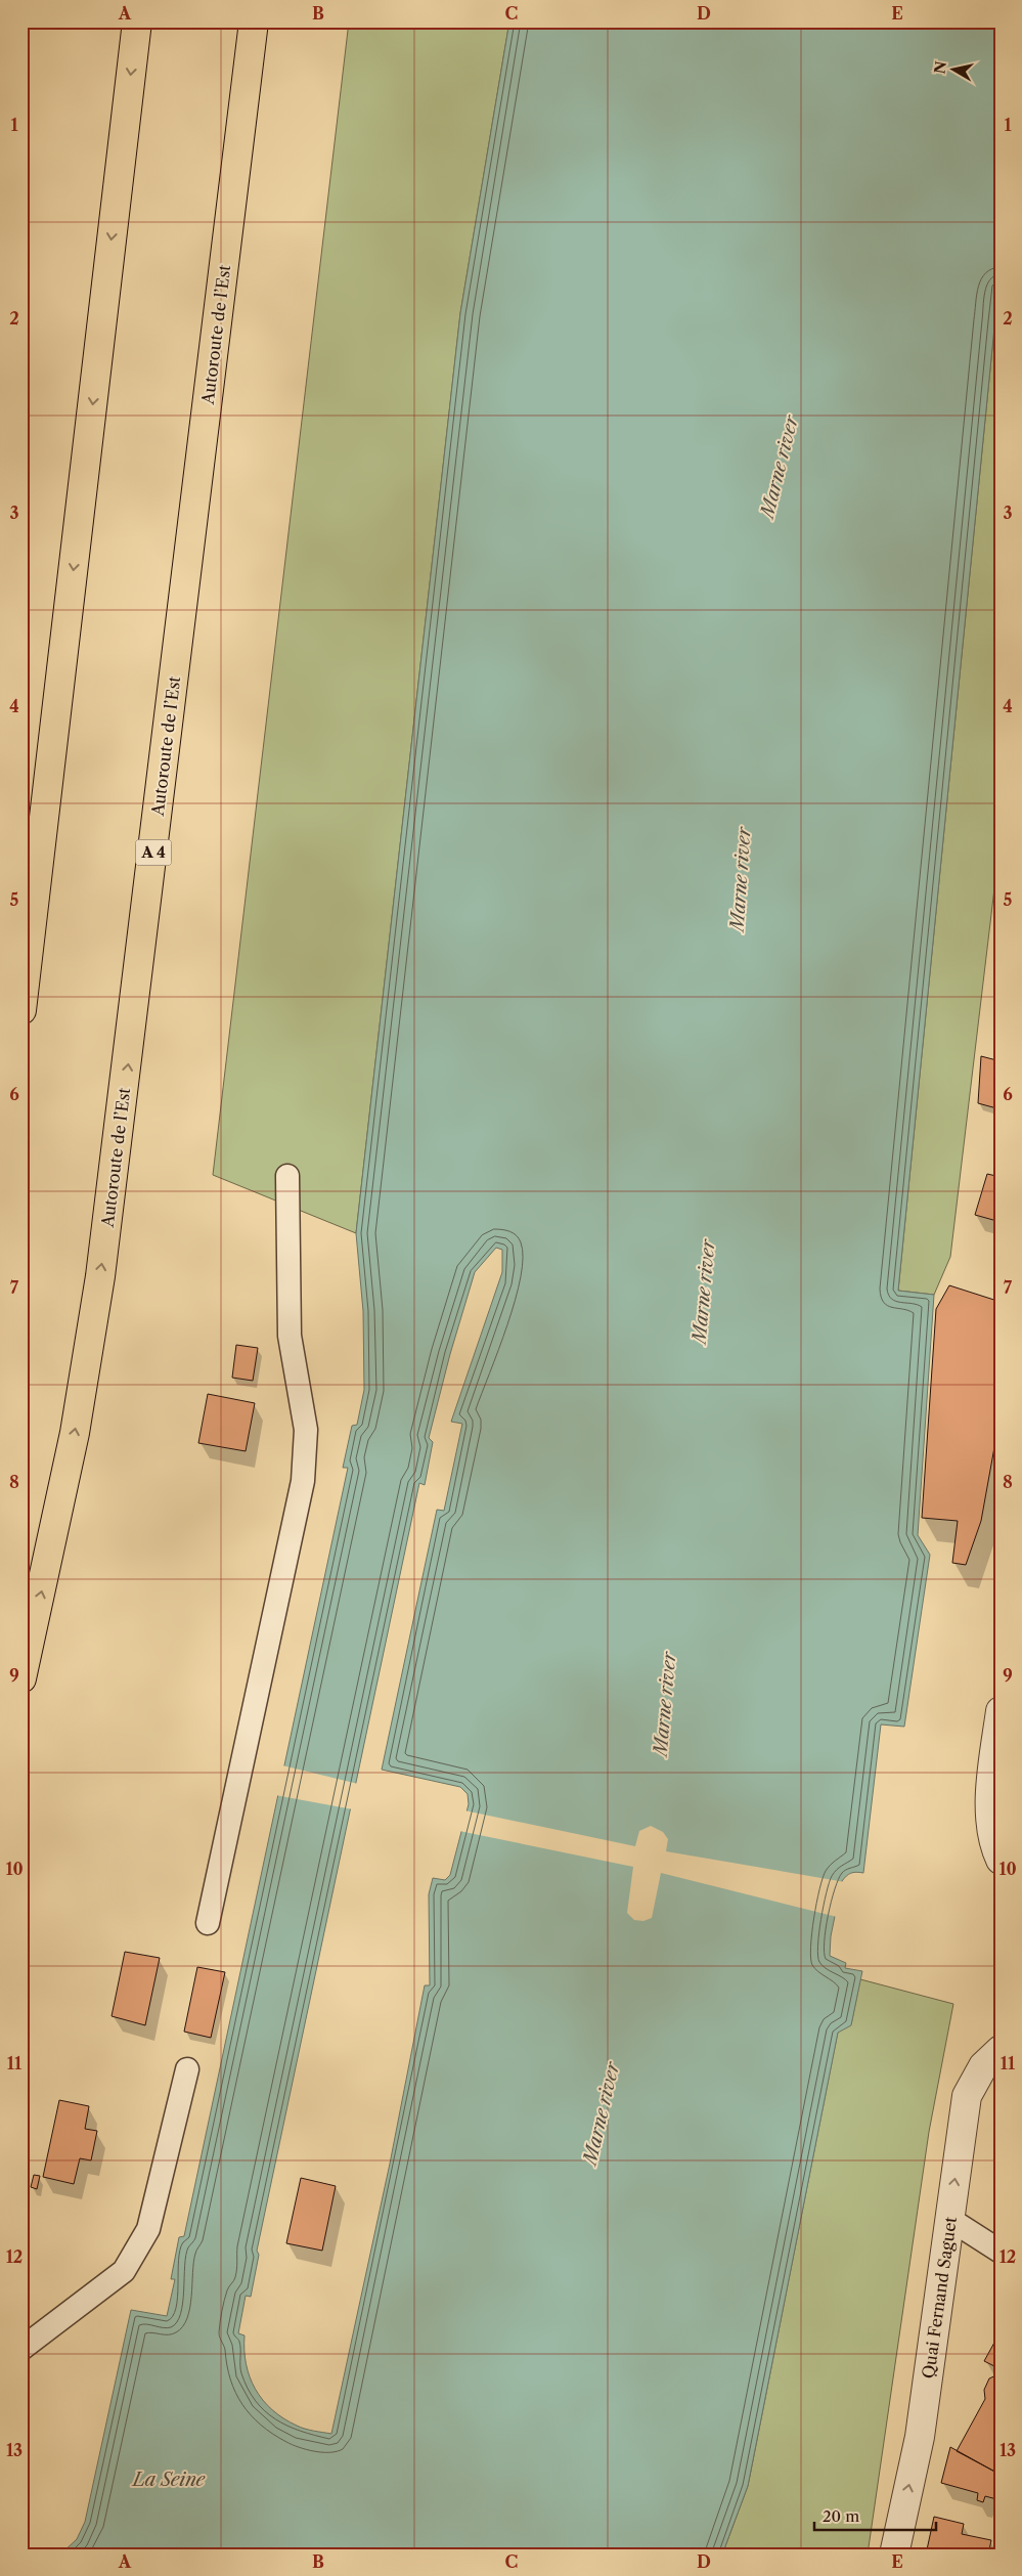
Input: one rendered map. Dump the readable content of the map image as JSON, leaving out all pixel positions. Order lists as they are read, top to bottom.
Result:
{
  "streets": {
    "highway": ["Autoroute de l’Est", "A 4"],
    "street": ["Quai Fernand Saguet"]
  },
  "one_way": ["Quai Fernand Saguet"],
  "water": ["Marne river", "La Seine"],
  "scale_bar": "20 m",
  "north": "left",
  "grid": {
    "columns": [
      "A",
      "B",
      "C",
      "D",
      "E"
    ],
    "rows": [
      "1",
      "2",
      "3",
      "4",
      "5",
      "6",
      "7",
      "8",
      "9",
      "10",
      "11",
      "12",
      "13"
    ]
  }
}
